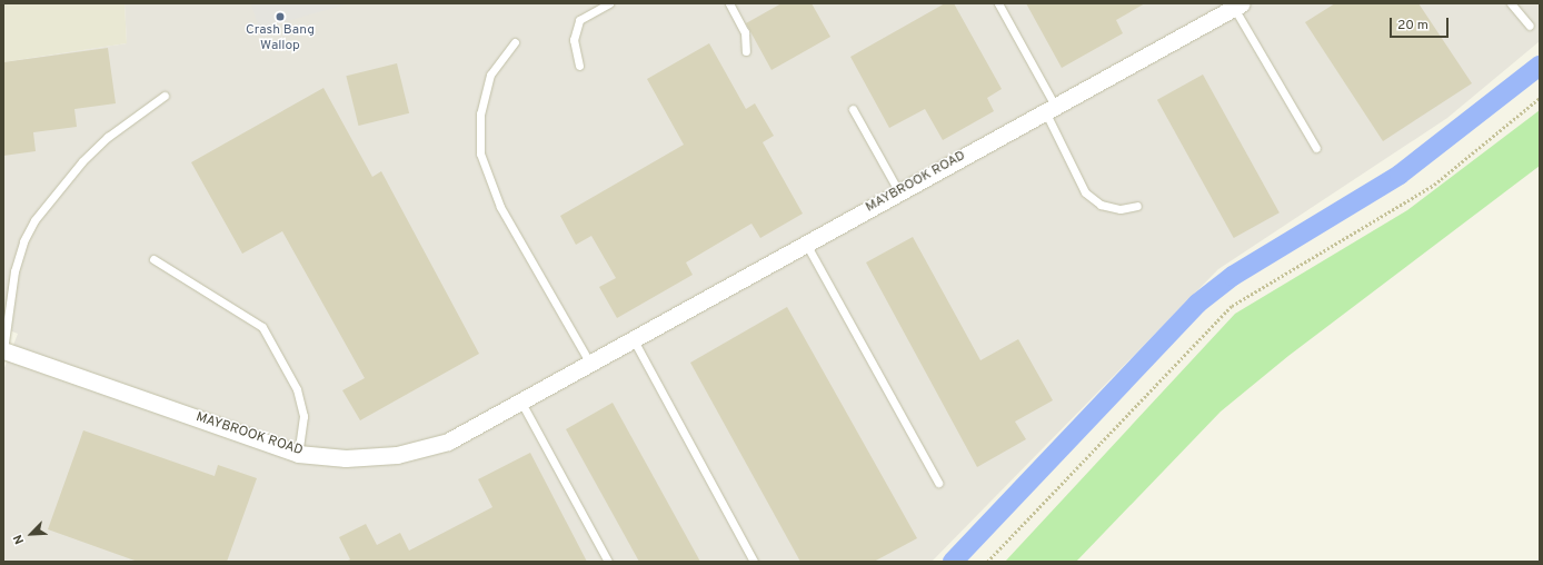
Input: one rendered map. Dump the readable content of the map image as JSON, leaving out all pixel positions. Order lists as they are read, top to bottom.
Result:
{
  "streets": {
    "street": ["MAYBROOK ROAD"]
  },
  "places": ["Crash Bang Wallop"],
  "scale_bar": "20 m",
  "north": "bottom left"
}
